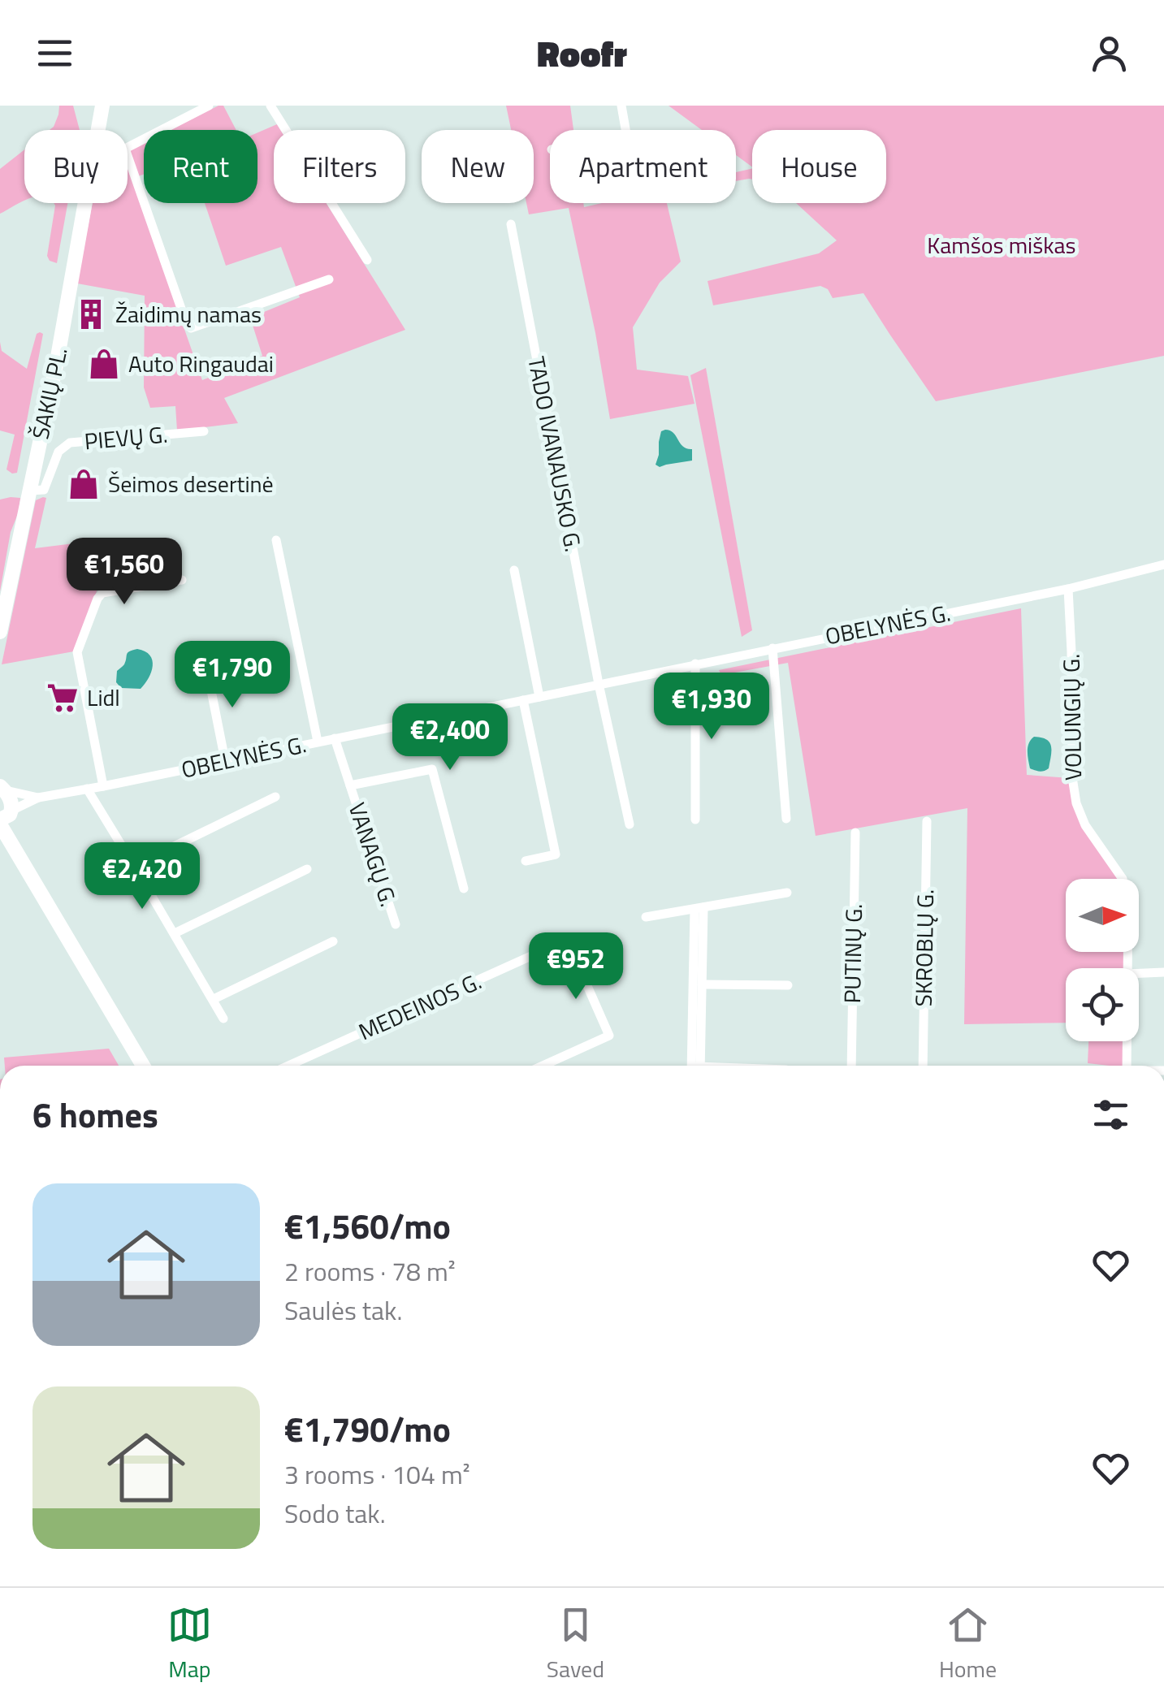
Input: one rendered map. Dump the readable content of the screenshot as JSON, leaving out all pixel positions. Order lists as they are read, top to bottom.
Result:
{
  "streets": {
    "main road": ["ŠAKIŲ PL."],
    "street": [
      "PIEVŲ G.",
      "TADO IVANAUSKO G.",
      "OBELYNĖS G.",
      "VOLUNGIŲ G.",
      "VANAGŲ G.",
      "SKROBLŲ G.",
      "PUTINŲ G.",
      "MEDEINOS G."
    ]
  },
  "crossings": [
    ["ŠAKIŲ PL.", "PIEVŲ G."],
    ["TADO IVANAUSKO G.", "OBELYNĖS G."],
    ["OBELYNĖS G.", "VOLUNGIŲ G."],
    ["OBELYNĖS G.", "VANAGŲ G."]
  ],
  "parks": ["Kamšos miškas"],
  "places": {
    "building": ["Žaidimų namas"],
    "shop": ["Auto Ringaudai", "Šeimos desertinė"],
    "supermarket": ["Lidl"]
  },
  "north": "right",
  "page": {
    "header": "Roofr",
    "chip": [
      "Buy",
      "Rent",
      "Filters",
      "New",
      "Apartment",
      "House"
    ],
    "price": [
      "€1,560",
      "€1,790",
      "€1,930",
      "€2,400",
      "€2,420",
      "€952"
    ],
    "heading": "6 homes",
    "list": [
      {
        "name": "€1,560/mo",
        "note": "2 rooms · 78 m² · Saulės tak."
      },
      {
        "name": "€1,790/mo",
        "note": "3 rooms · 104 m² · Sodo tak."
      }
    ],
    "tabs": ["Map", "Saved", "Home"]
  }
}
